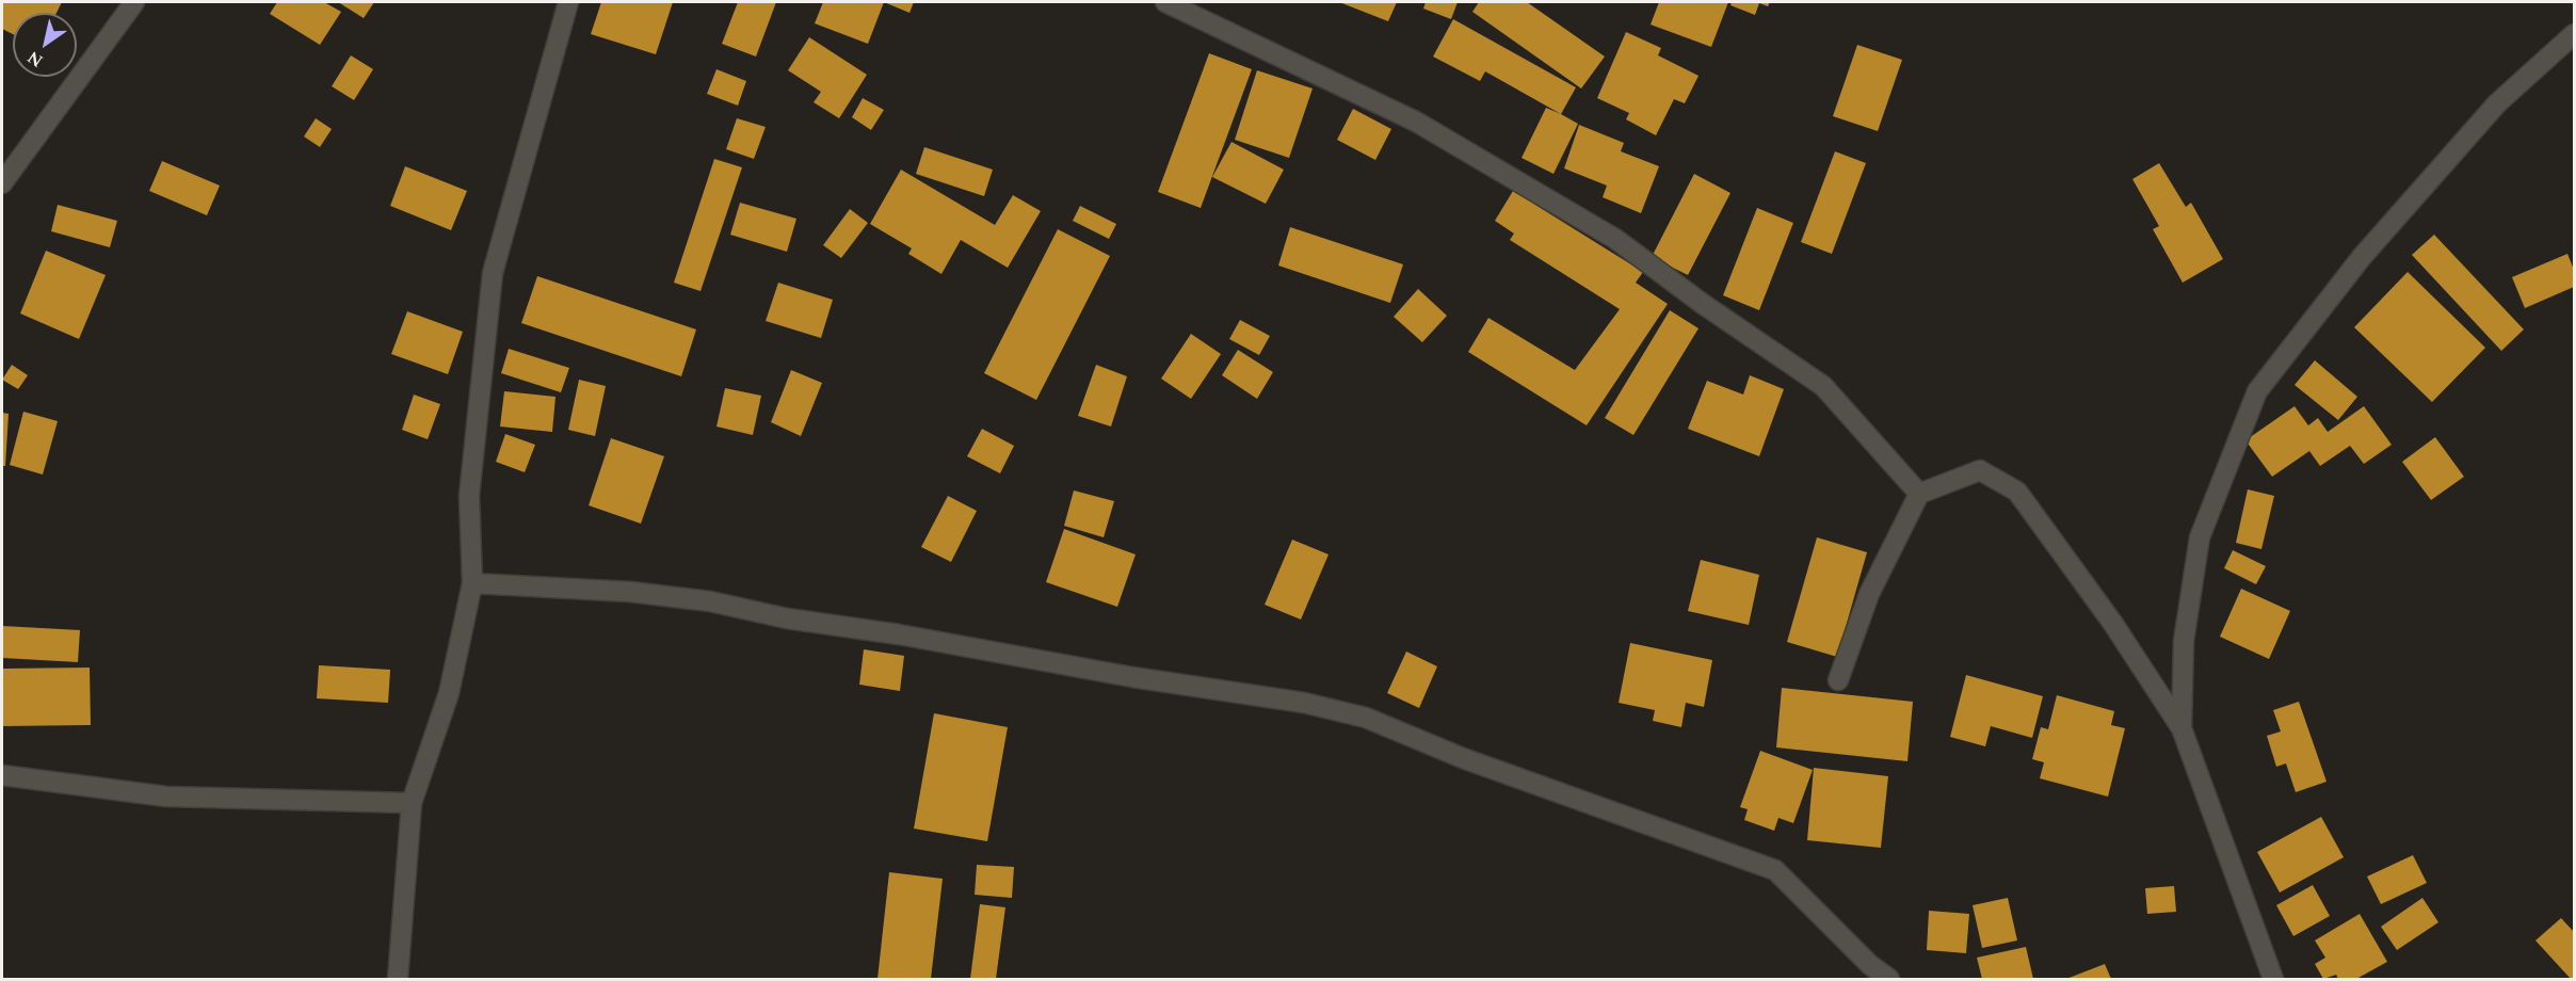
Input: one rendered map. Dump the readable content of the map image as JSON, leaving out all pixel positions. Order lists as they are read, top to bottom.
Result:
{
  "north": "bottom left"
}
